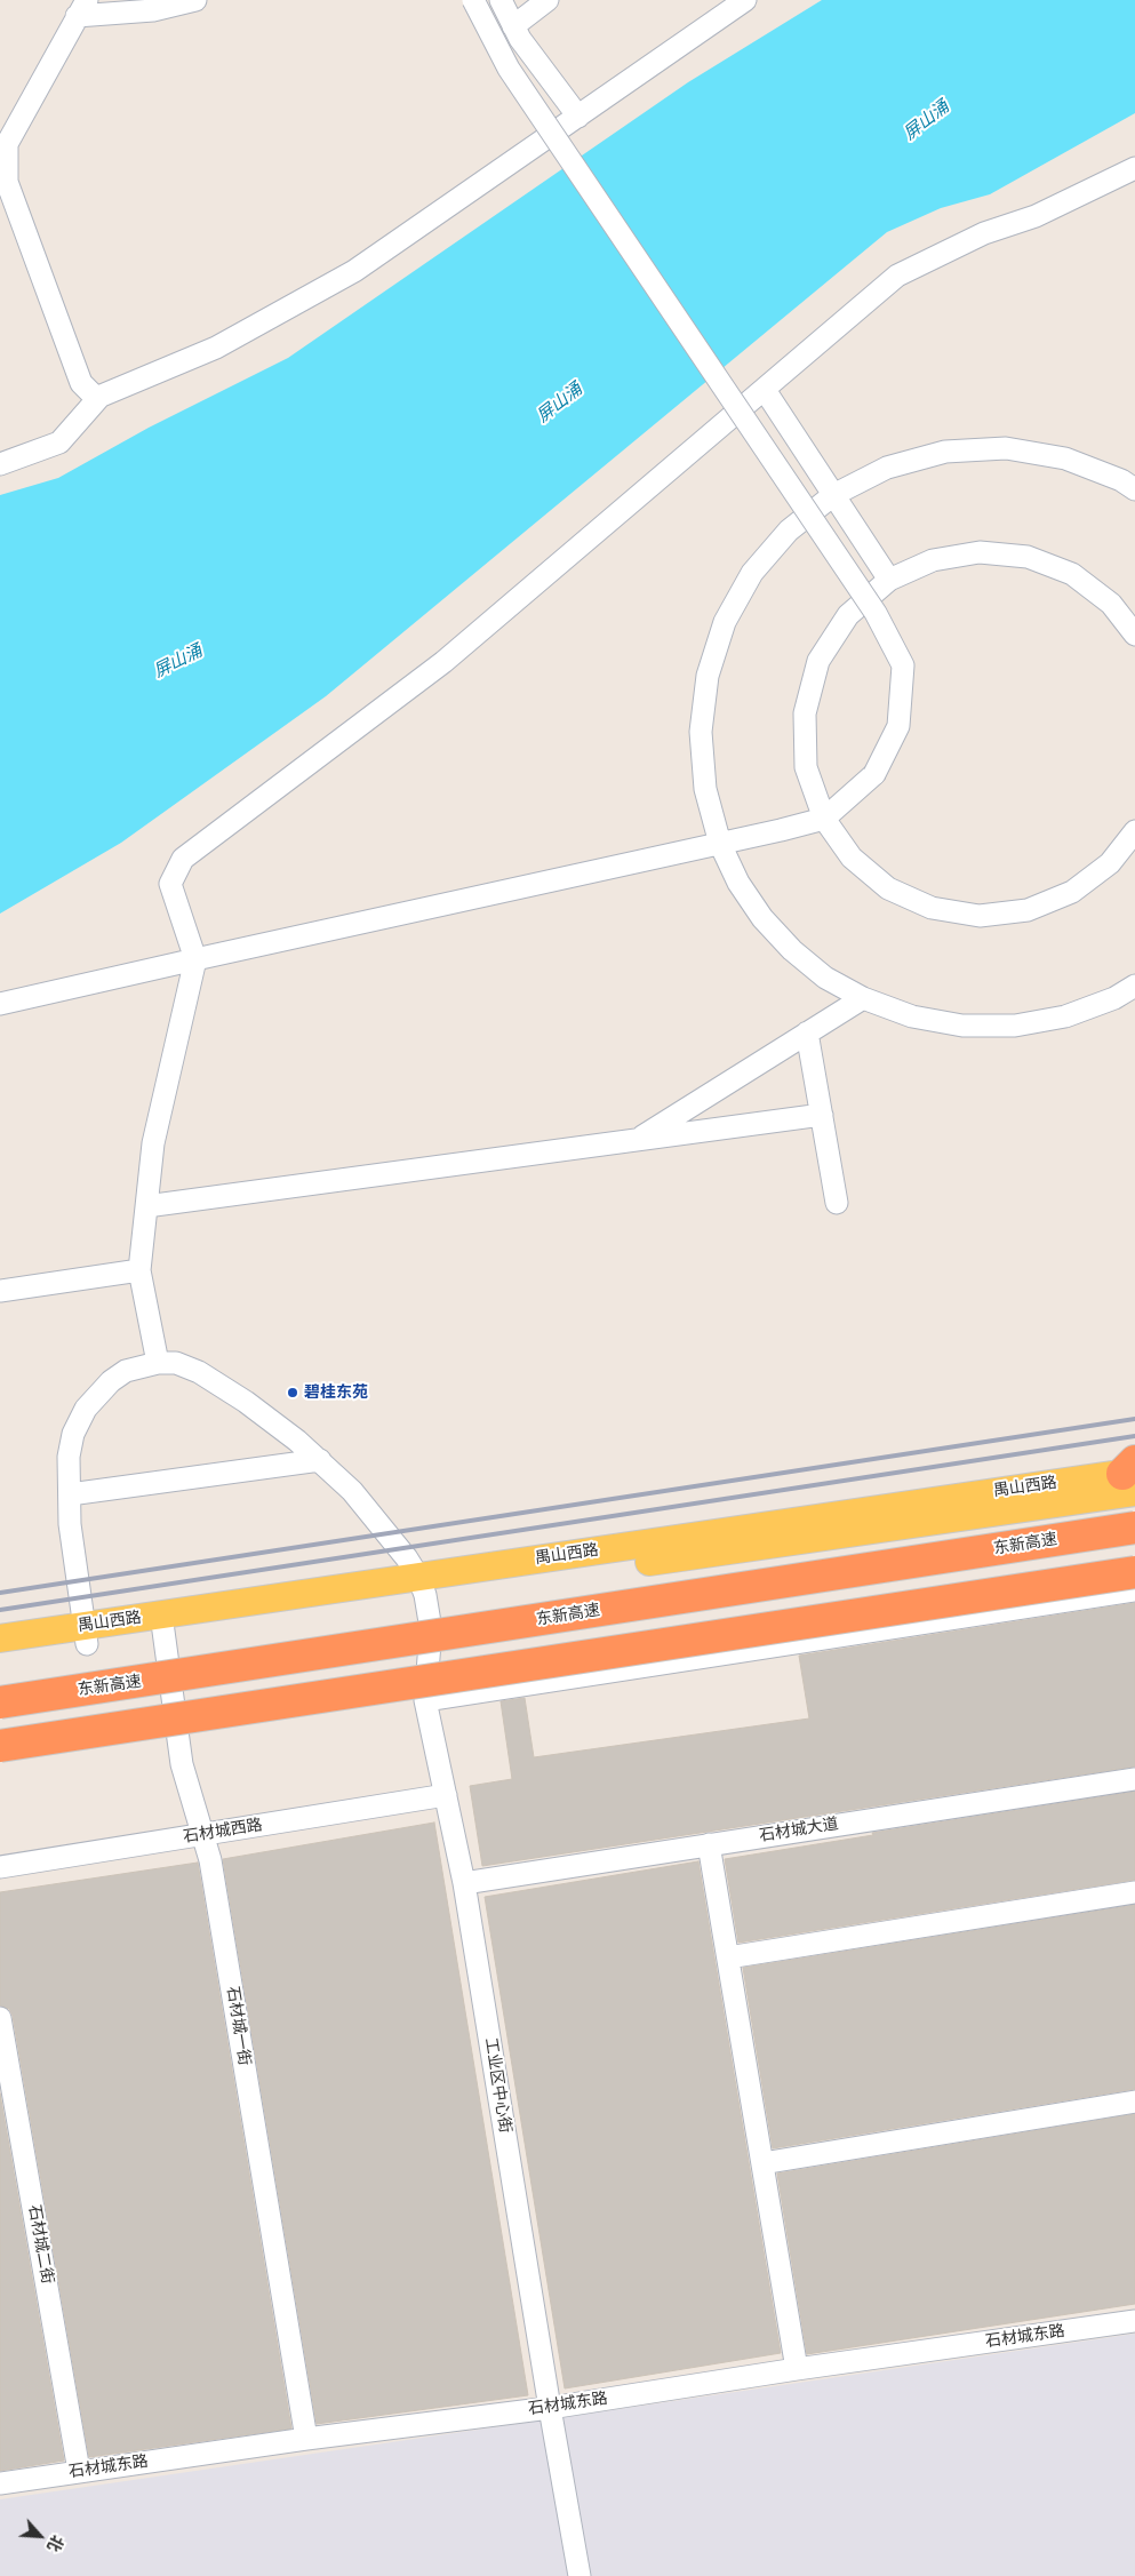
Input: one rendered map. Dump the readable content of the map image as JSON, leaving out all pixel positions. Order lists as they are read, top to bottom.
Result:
{
  "streets": {
    "highway": ["东新高速"],
    "main road": ["禺山西路"],
    "street": [
      "石材城大道",
      "石材城西路",
      "石材城一街",
      "工业区中心街",
      "石材城二街",
      "石材城东路"
    ]
  },
  "crossings": [
    ["禺山西路", "石材城一街"],
    ["禺山西路", "工业区中心街"],
    ["石材城大道", "工业区中心街"],
    ["石材城西路", "石材城一街"],
    ["石材城西路", "工业区中心街"],
    ["石材城一街", "石材城东路"],
    ["工业区中心街", "石材城东路"],
    ["石材城二街", "石材城东路"]
  ],
  "water": ["屏山涌"],
  "places": ["碧桂东苑"],
  "north": "bottom right"
}
